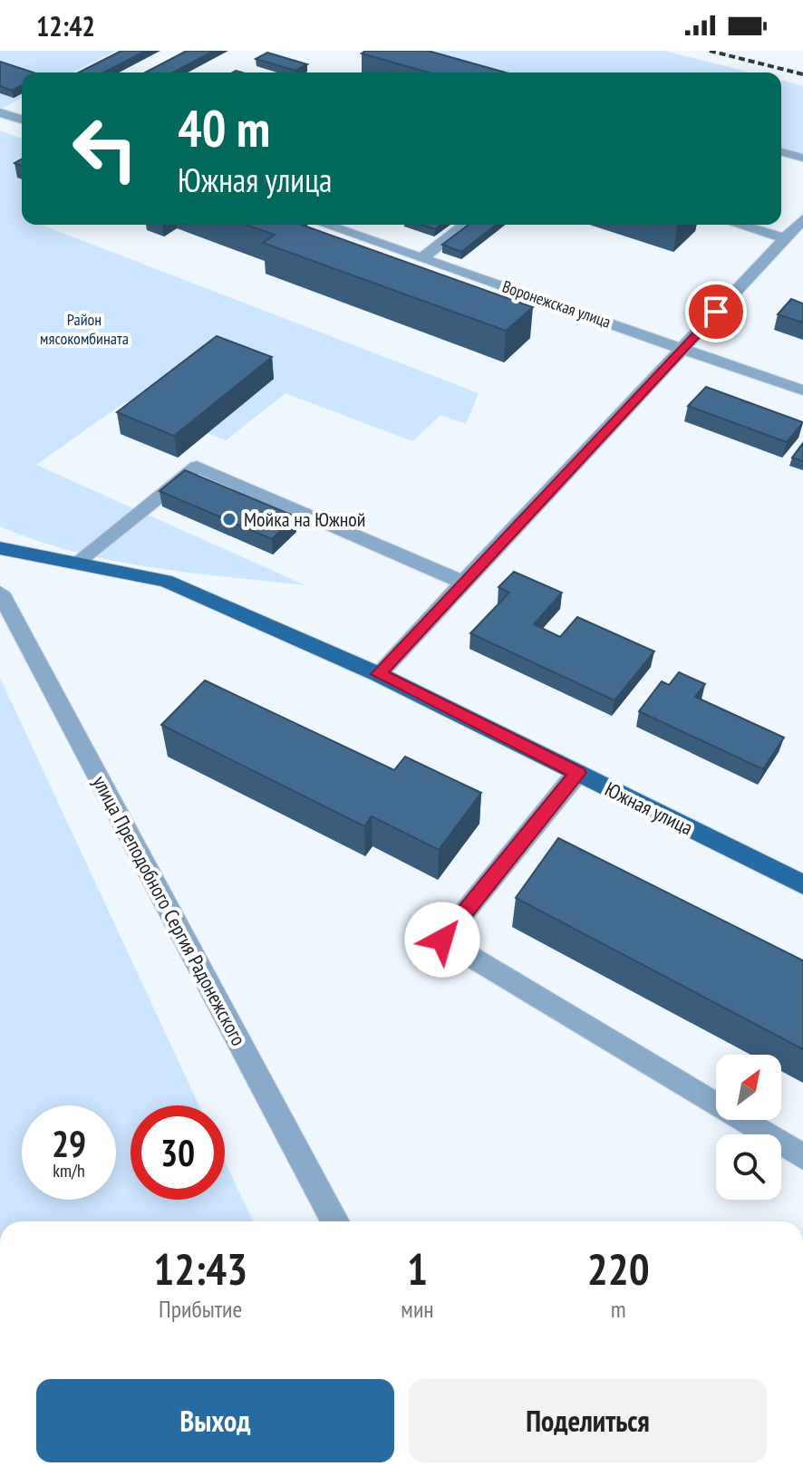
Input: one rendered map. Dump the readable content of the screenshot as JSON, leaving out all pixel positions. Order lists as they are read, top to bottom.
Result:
{
  "streets": {
    "main road": ["Южная улица"],
    "street": ["Воронежская улица", "улица Преподобного Сергия Радонежского"]
  },
  "parks": ["Район мясокомбината"],
  "places": ["Мойка на Южной"],
  "north": "top right",
  "page": {
    "status": "12:42",
    "turn": ["40 m", "Южная улица"],
    "speed": "29 km/h",
    "limit": "30",
    "eta": [
      "12:43",
      "Прибытие",
      "1",
      "мин",
      "220",
      "m"
    ],
    "buttons": ["Выход", "Поделиться"]
  }
}
